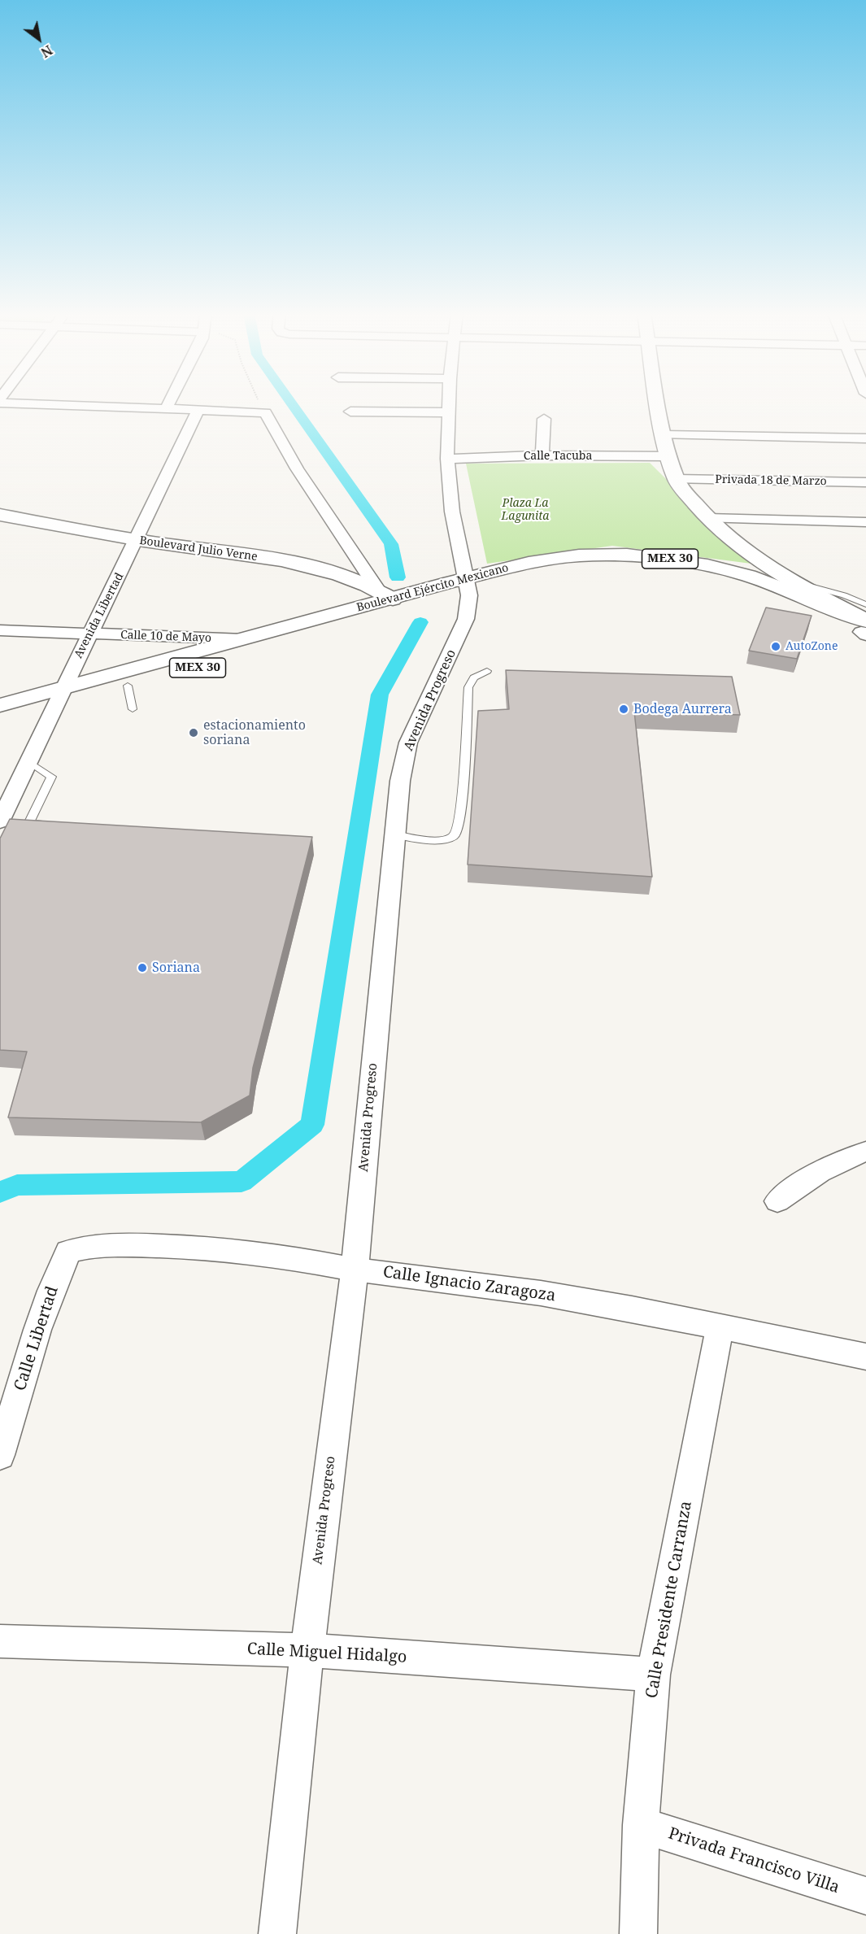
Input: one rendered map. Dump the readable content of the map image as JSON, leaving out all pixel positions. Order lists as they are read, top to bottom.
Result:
{
  "streets": {
    "main road": ["Boulevard Julio Verne", "MEX 30", "Boulevard Ejército Mexicano"],
    "street": [
      "Calle Tacuba",
      "Privada 18 de Marzo",
      "Avenida Libertad",
      "Calle 10 de Mayo",
      "Avenida Progreso",
      "Calle Ignacio Zaragoza",
      "Calle Libertad",
      "Calle Presidente Carranza",
      "Calle Miguel Hidalgo",
      "Privada Francisco Villa"
    ]
  },
  "crossings": [
    ["Calle Tacuba", "Avenida Progreso"],
    ["Boulevard Julio Verne", "Boulevard Ejército Mexicano"],
    ["Boulevard Julio Verne", "Avenida Libertad"],
    ["Boulevard Ejército Mexicano", "Avenida Libertad"],
    ["Boulevard Ejército Mexicano", "Calle 10 de Mayo"],
    ["Boulevard Ejército Mexicano", "Avenida Progreso"],
    ["Avenida Libertad", "Calle 10 de Mayo"],
    ["Avenida Progreso", "Calle Ignacio Zaragoza"],
    ["Avenida Progreso", "Calle Miguel Hidalgo"],
    ["Calle Ignacio Zaragoza", "Calle Libertad"],
    ["Calle Ignacio Zaragoza", "Calle Presidente Carranza"],
    ["Calle Presidente Carranza", "Calle Miguel Hidalgo"],
    ["Calle Presidente Carranza", "Privada Francisco Villa"]
  ],
  "parks": ["Plaza La Lagunita"],
  "places": [
    "AutoZone",
    "Bodega Aurrera",
    "estacionamiento soriana",
    "Soriana"
  ],
  "north": "bottom right"
}
